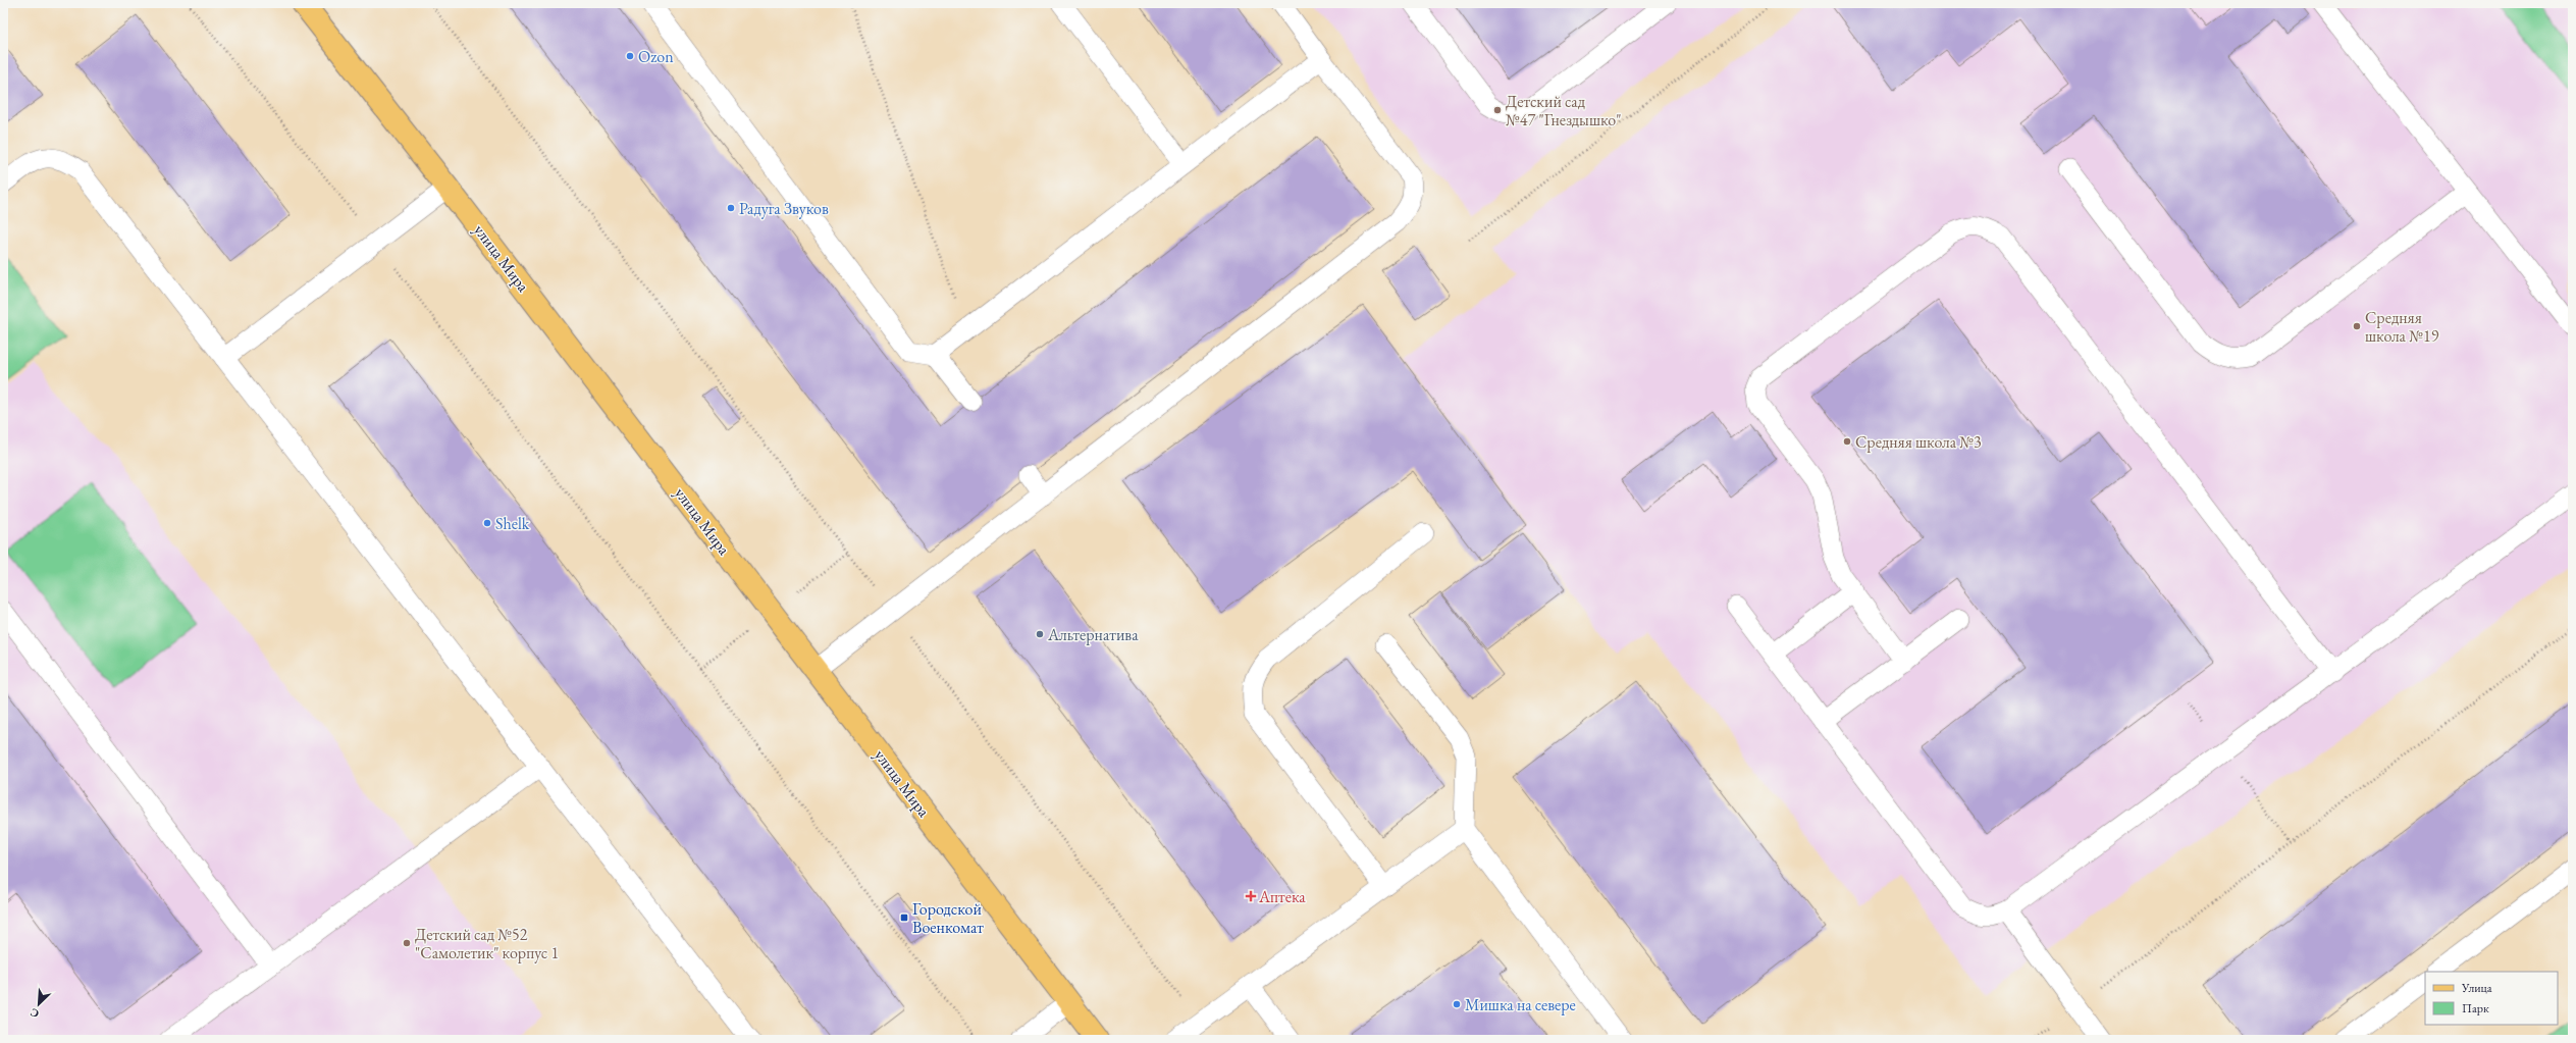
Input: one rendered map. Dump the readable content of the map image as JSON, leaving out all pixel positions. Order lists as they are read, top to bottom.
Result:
{
  "streets": {
    "main road": ["улица Мира"]
  },
  "places": {
    "other": [
      "Ozon",
      "Детский сад №47 \"Гнездышко\"",
      "Радуга Звуков",
      "Средняя школа №19",
      "Средняя школа №3",
      "Shelk",
      "Альтернатива",
      "Детский сад №52 \"Самолетик\" корпус 1",
      "Мишка на севере"
    ],
    "health": ["Аптека"],
    "transit": ["Городской Военкомат"]
  },
  "legend": ["Улица", "Парк"],
  "north": "bottom left"
}
